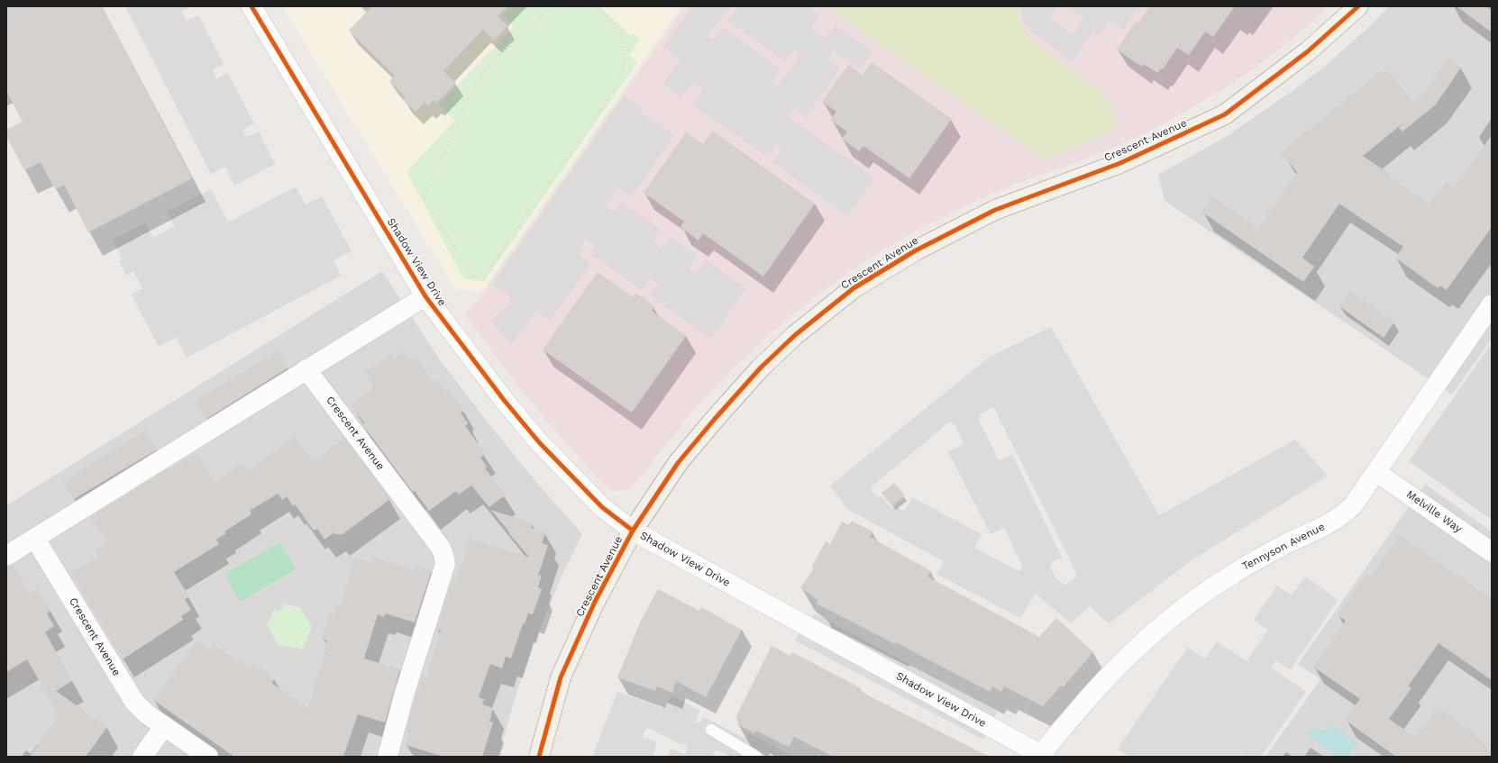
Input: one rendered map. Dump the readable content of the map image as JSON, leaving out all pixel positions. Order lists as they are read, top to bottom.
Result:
{
  "streets": {
    "street": [
      "Crescent Avenue",
      "Shadow View Drive",
      "Melville Way",
      "Tennyson Avenue"
    ]
  },
  "crossings": [
    ["Crescent Avenue", "Shadow View Drive"],
    ["Shadow View Drive", "Tennyson Avenue"],
    ["Melville Way", "Tennyson Avenue"]
  ]
}
